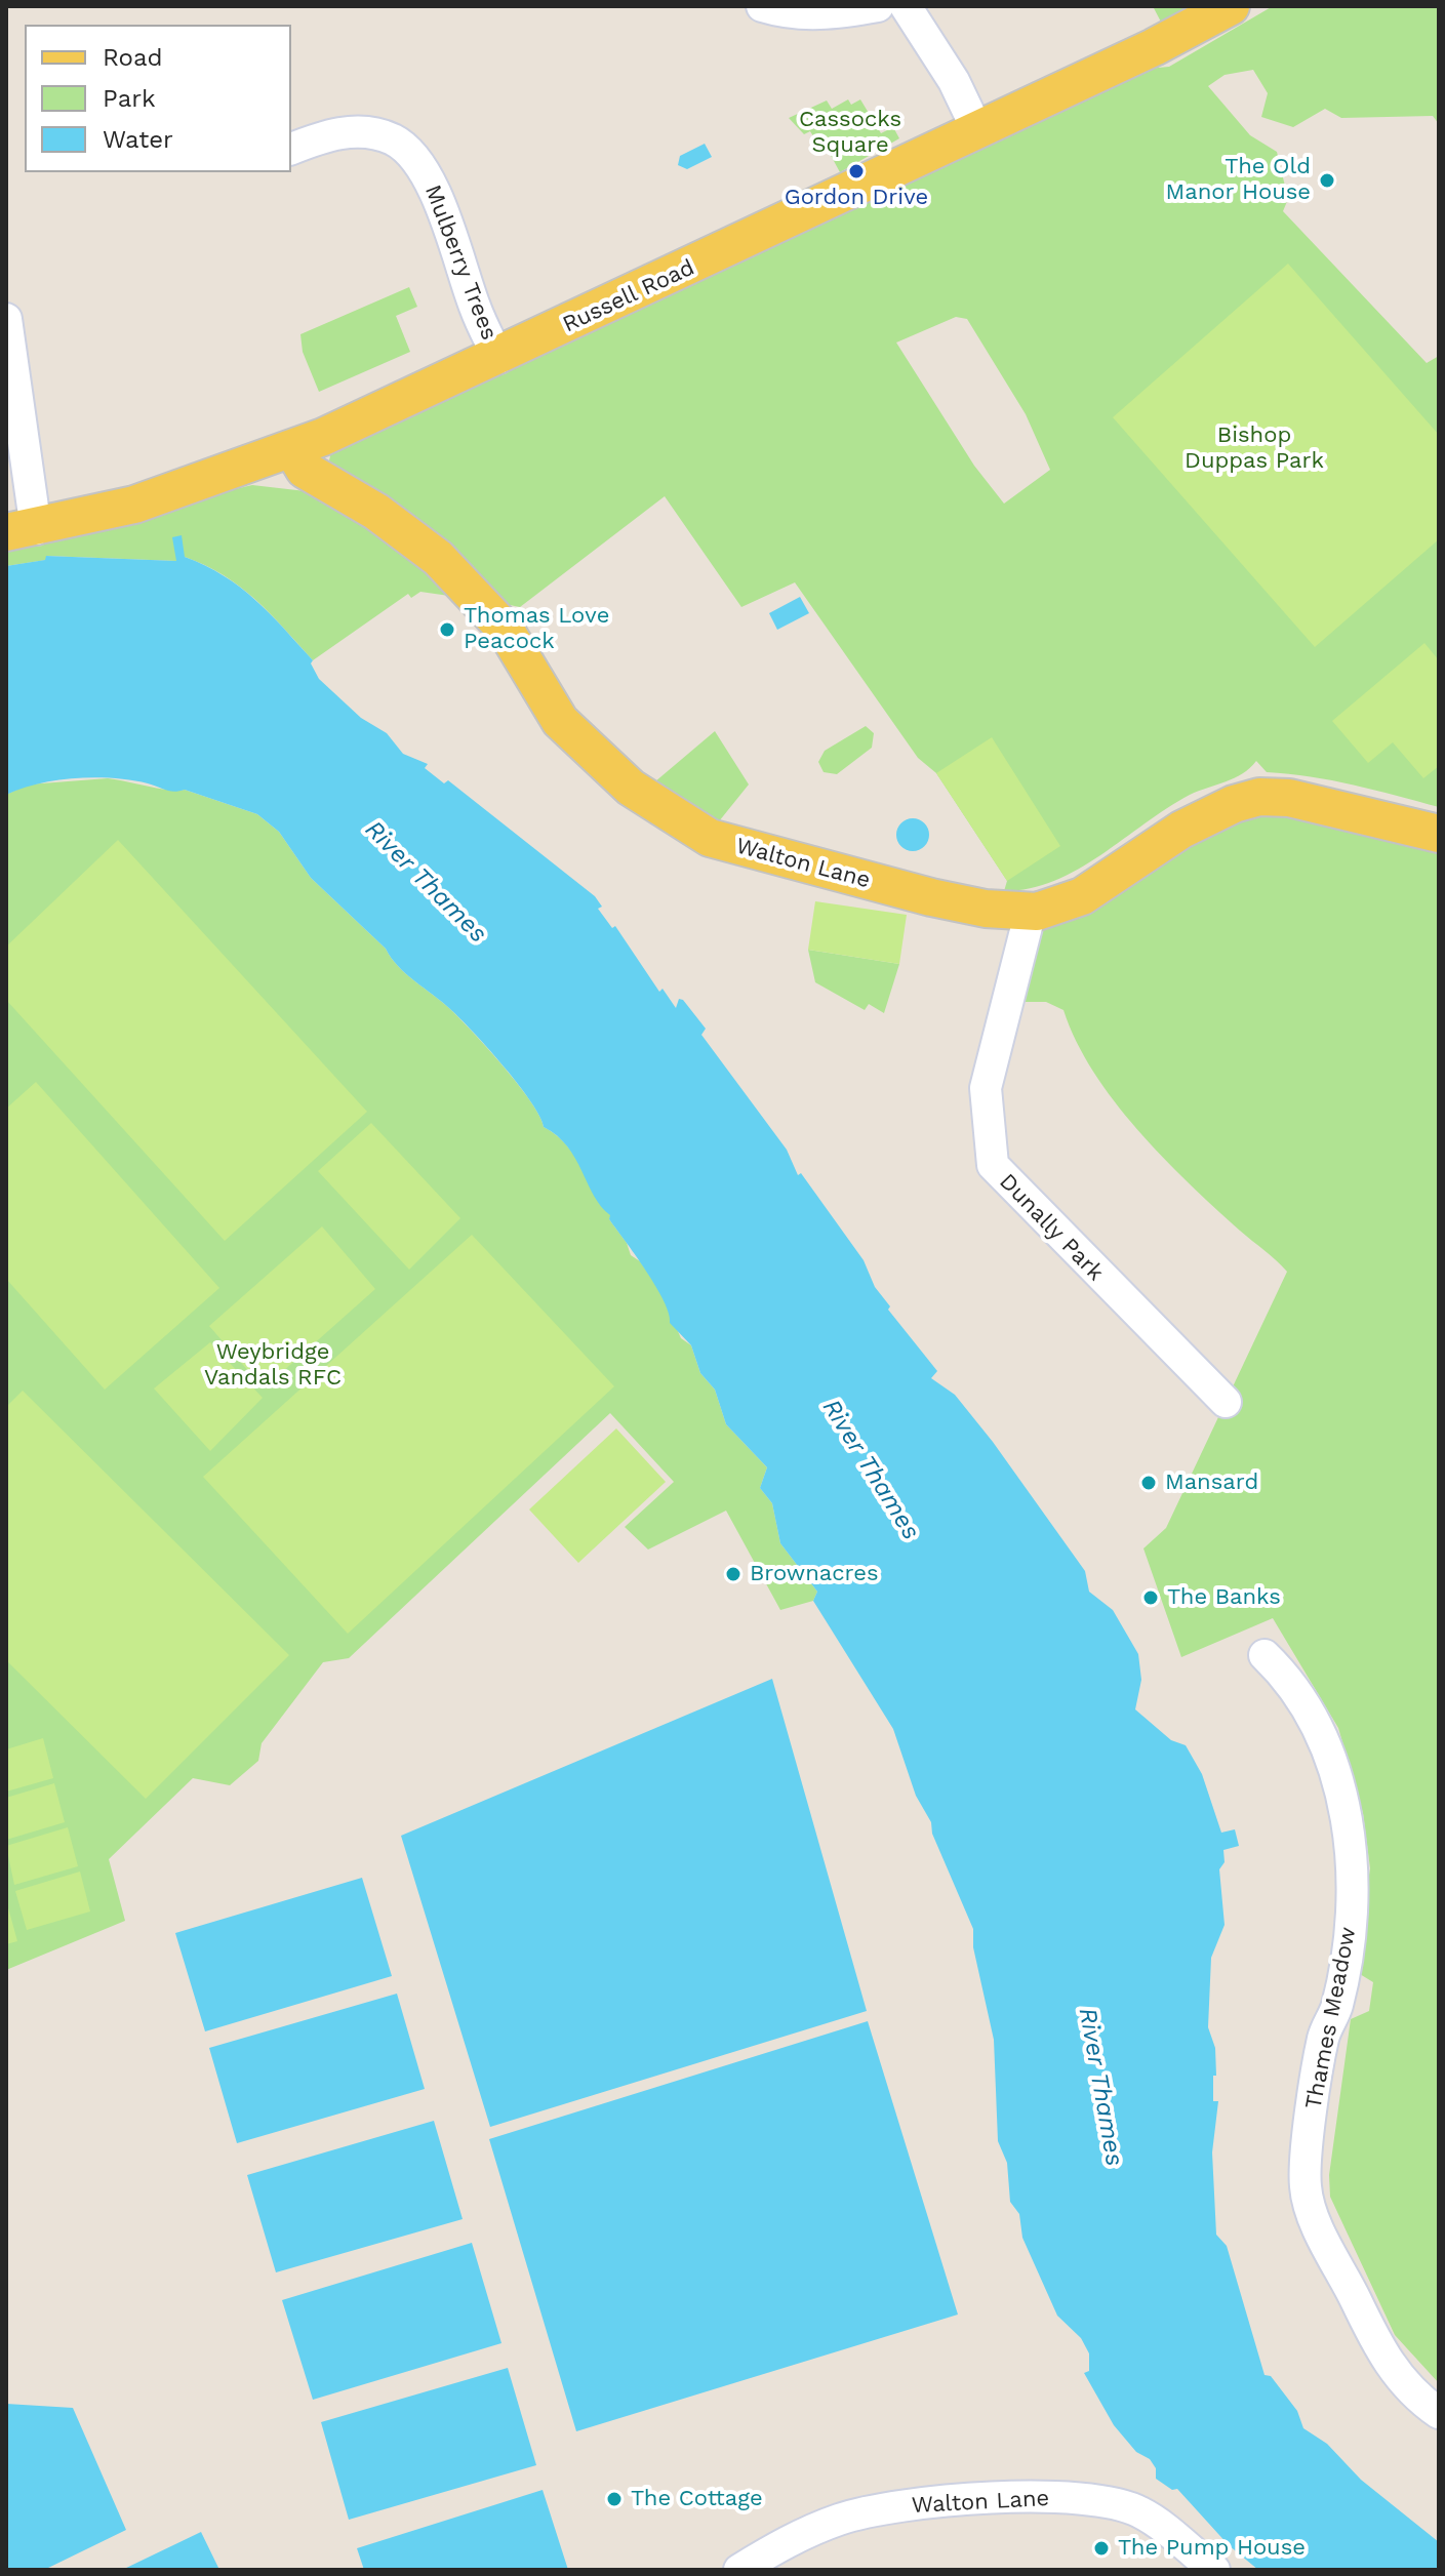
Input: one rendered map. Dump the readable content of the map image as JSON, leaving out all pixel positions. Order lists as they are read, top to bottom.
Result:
{
  "streets": {
    "main road": ["Russell Road", "Walton Lane"],
    "street": ["Mulberry Trees", "Dunally Park", "Thames Meadow"]
  },
  "crossings": [
    ["Mulberry Trees", "Russell Road"],
    ["Russell Road", "Walton Lane"],
    ["Walton Lane", "Dunally Park"]
  ],
  "water": ["River Thames"],
  "parks": ["Cassocks Square", "Bishop Duppas Park", "Weybridge Vandals RFC"],
  "places": [
    "Gordon Drive",
    "The Old Manor House",
    "Thomas Love Peacock",
    "Mansard",
    "Brownacres",
    "The Banks",
    "The Cottage",
    "The Pump House"
  ],
  "legend": ["Road", "Park", "Water"]
}
